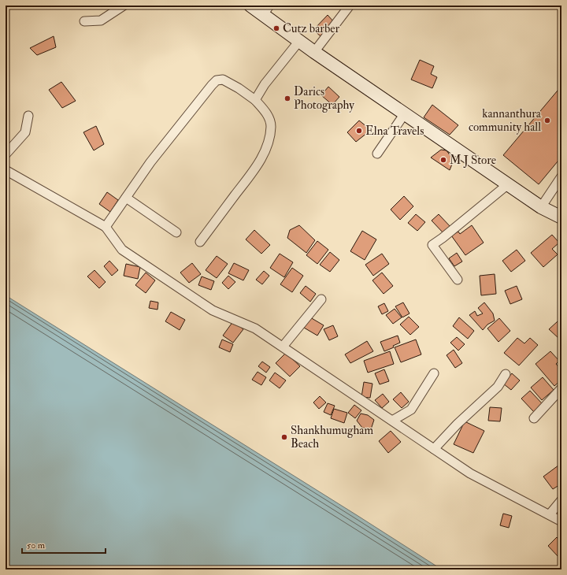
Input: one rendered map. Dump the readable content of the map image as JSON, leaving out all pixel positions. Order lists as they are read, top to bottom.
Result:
{
  "places": [
    "Cutz barber",
    "Darics Photography",
    "kannanthura community hall",
    "Elna Travels",
    "M J Store",
    "Shankhumugham Beach"
  ],
  "scale_bar": "50 m"
}
